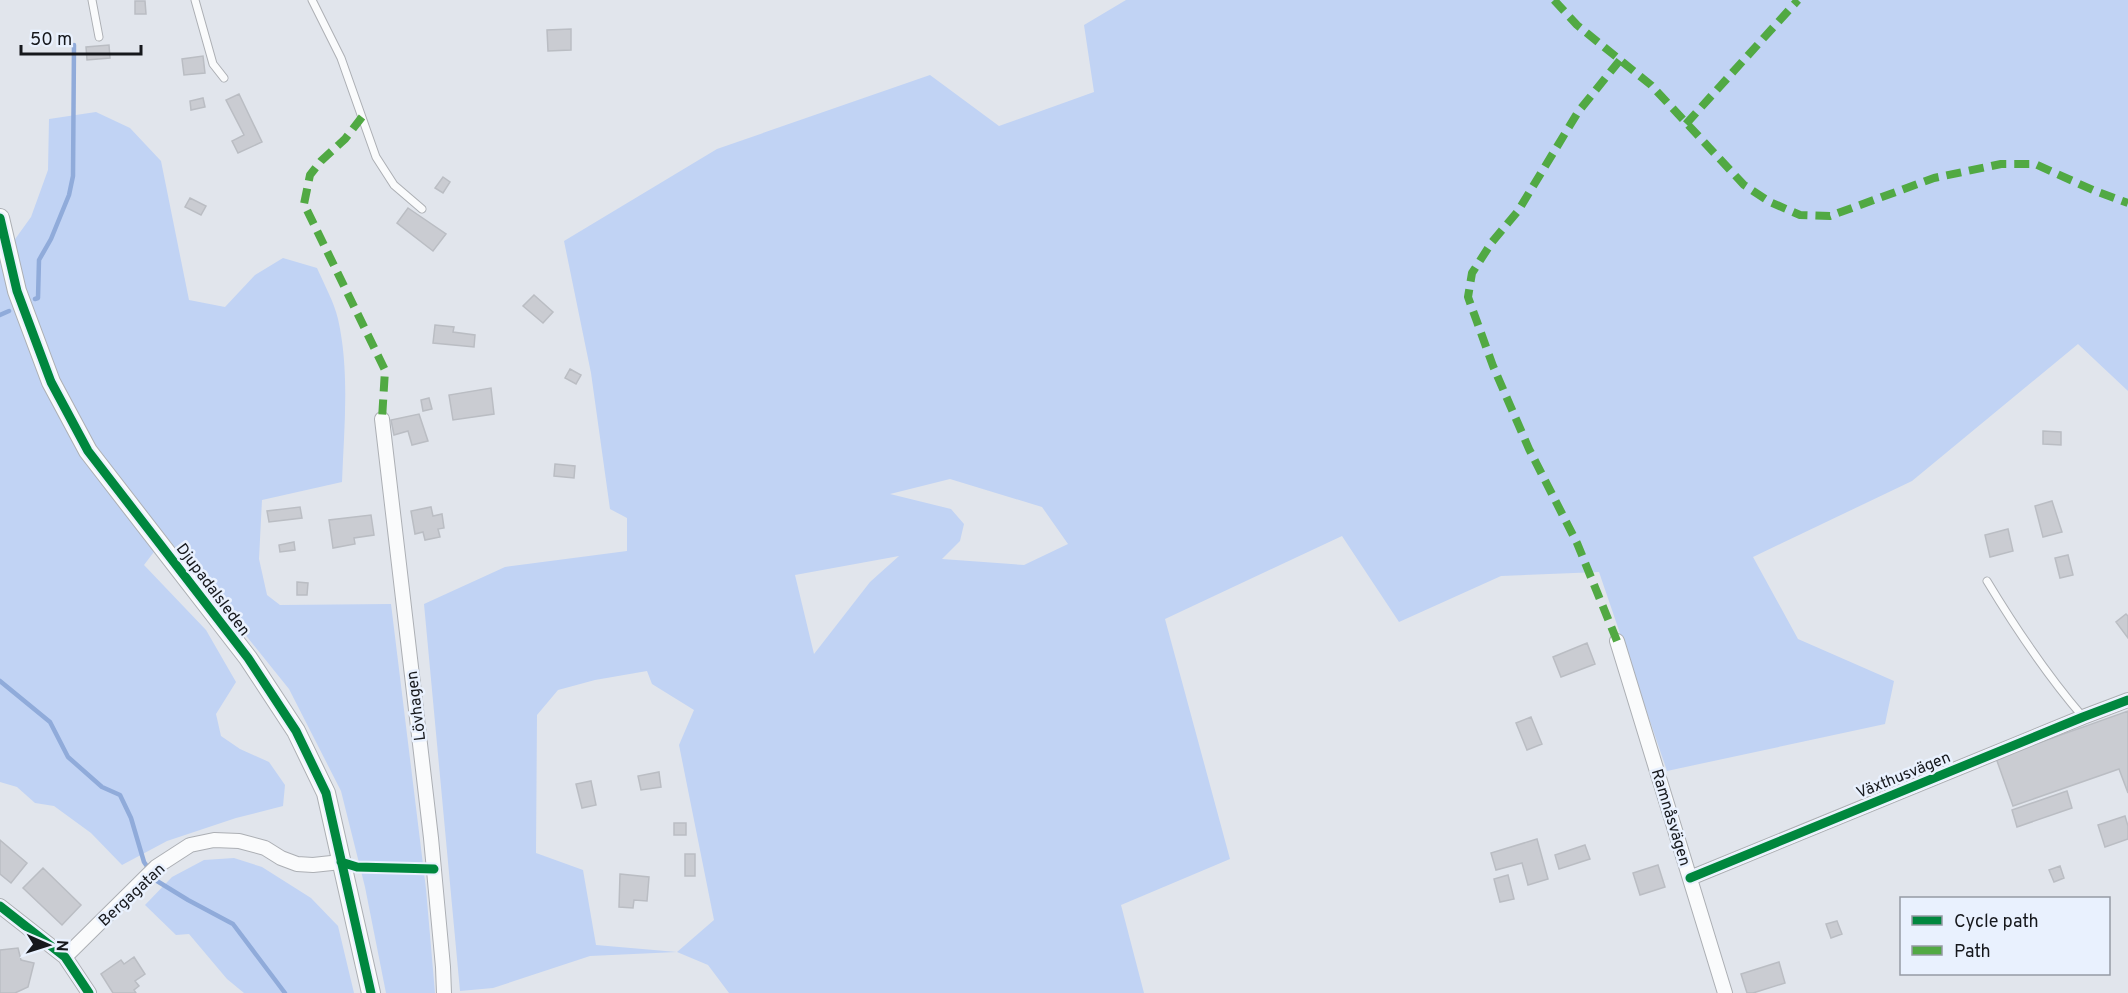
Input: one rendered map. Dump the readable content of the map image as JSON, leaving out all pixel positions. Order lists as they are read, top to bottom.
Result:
{
  "streets": {
    "street": [
      "Djupadalsleden",
      "Lövhagen",
      "Växthusvägen",
      "Ramnåsvägen",
      "Bergagatan"
    ]
  },
  "crossings": [
    ["Djupadalsleden", "Bergagatan"],
    ["Växthusvägen", "Ramnåsvägen"]
  ],
  "legend": ["Cycle path", "Path"],
  "scale_bar": "50 m",
  "north": "right"
}
